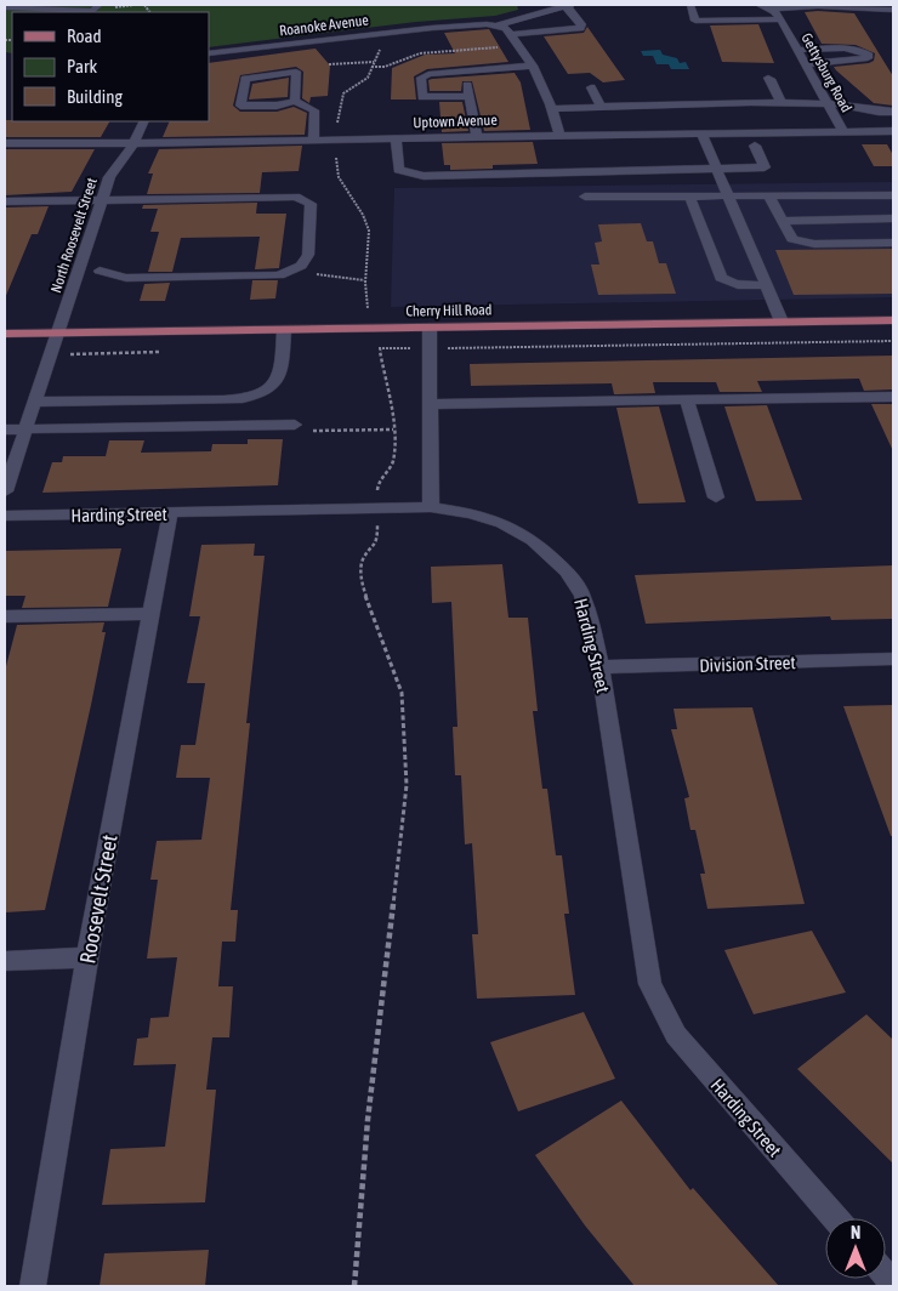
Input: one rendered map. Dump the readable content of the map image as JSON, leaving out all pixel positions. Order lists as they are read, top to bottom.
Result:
{
  "streets": {
    "main road": ["Cherry Hill Road"],
    "street": [
      "Roanoke Avenue",
      "Gettysburg Road",
      "Uptown Avenue",
      "North Roosevelt Street",
      "Harding Street",
      "Division Street",
      "Roosevelt Street"
    ]
  },
  "crossings": [
    ["Gettysburg Road", "Uptown Avenue"],
    ["Uptown Avenue", "North Roosevelt Street"],
    ["North Roosevelt Street", "Cherry Hill Road"],
    ["Harding Street", "Division Street"],
    ["Harding Street", "Roosevelt Street"]
  ],
  "legend": ["Road", "Park", "Building"],
  "north": "top"
}
